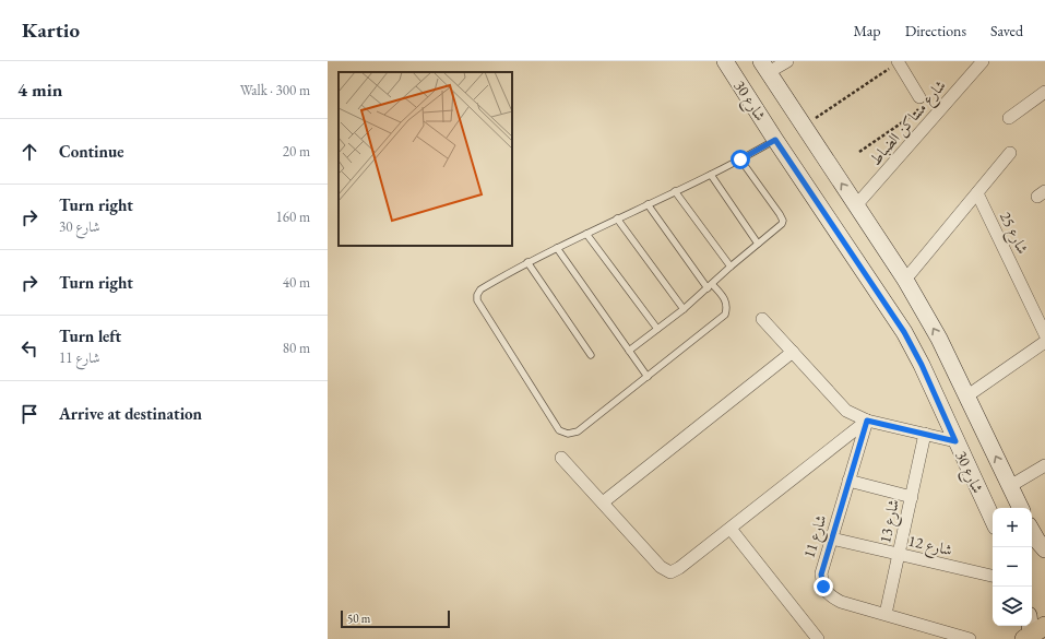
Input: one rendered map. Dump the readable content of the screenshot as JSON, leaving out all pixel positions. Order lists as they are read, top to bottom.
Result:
{
  "streets": {
    "street": [
      "شارع 30",
      "شارع مساكن الضباط",
      "شارع 25",
      "شارع 13",
      "شارع 11",
      "شارع 12"
    ]
  },
  "crossings": [
    ["شارع 30", "شارع مساكن الضباط"],
    ["شارع 13", "شارع 11"],
    ["شارع 13", "شارع 12"],
    ["شارع 11", "شارع 12"]
  ],
  "scale_bar": "50 m",
  "page": {
    "header": "Kartio",
    "nav": ["Map", "Directions", "Saved"],
    "heading": ["4 min", "Walk · 300 m"],
    "list": [
      ["Continue", "20 m"],
      ["Turn right", "شارع 30", "160 m"],
      ["Turn right", "40 m"],
      ["Turn left", "شارع 11", "80 m"],
      "Arrive at destination"
    ],
    "map_buttons": ["+", "−"],
    "scale": "50 m"
  }
}
